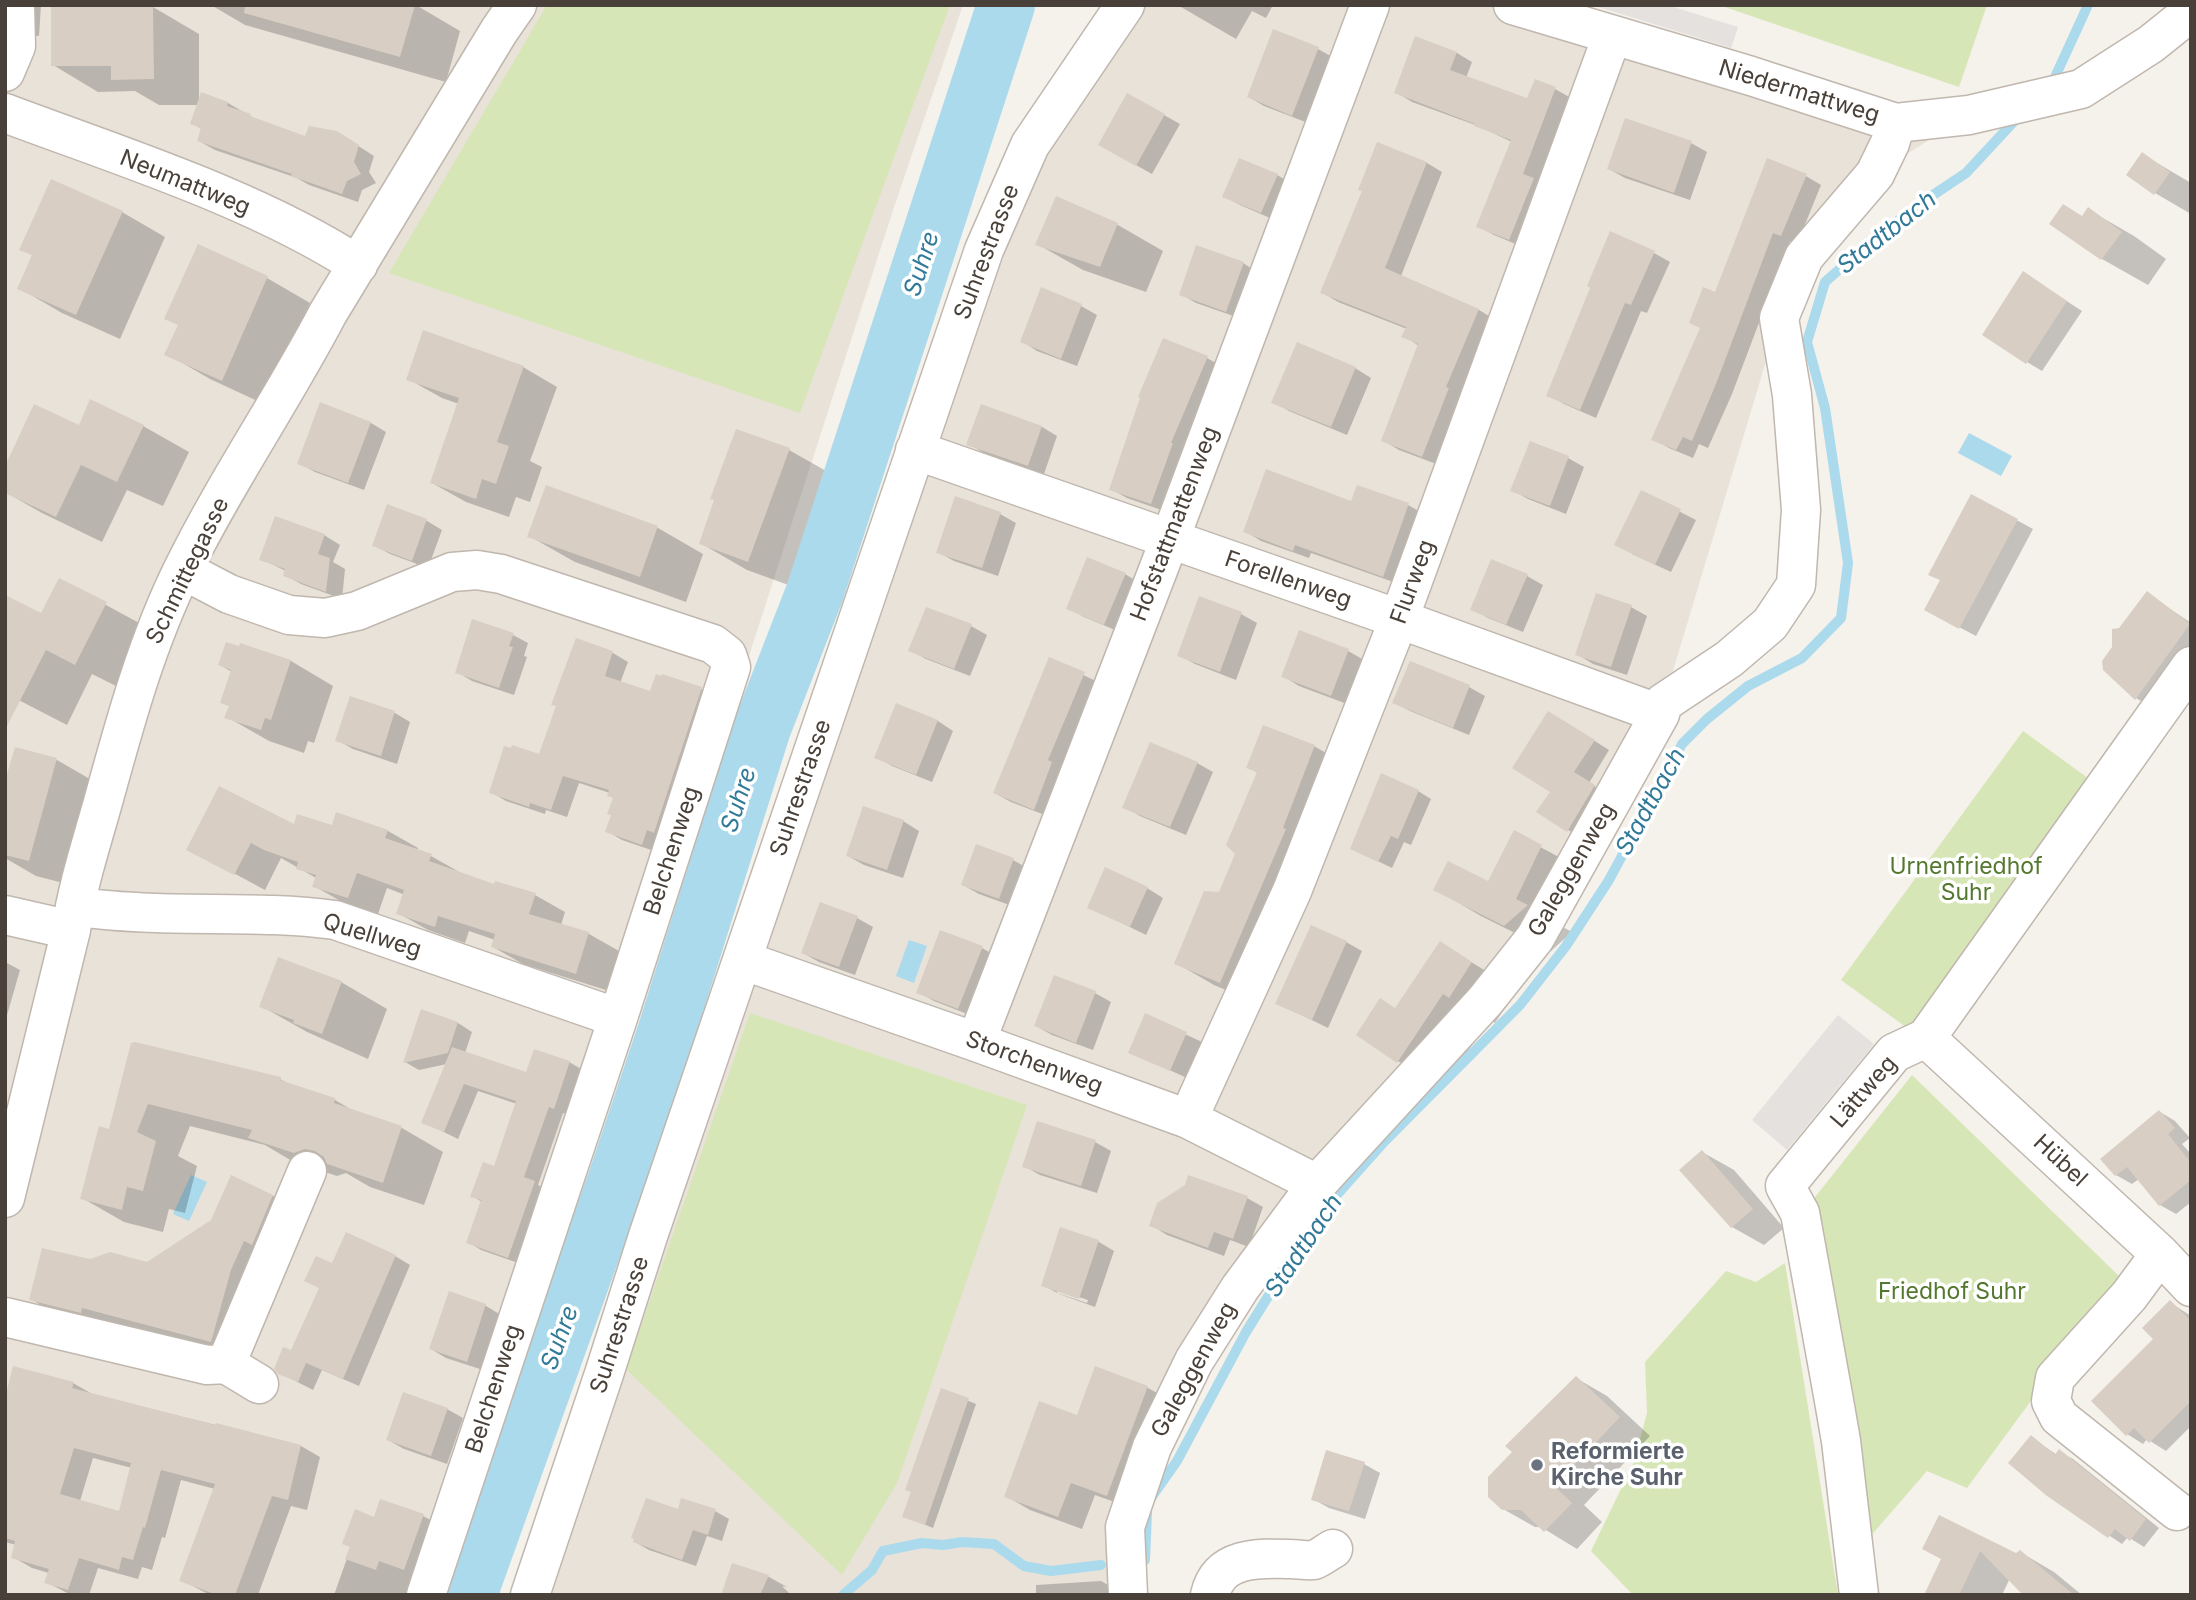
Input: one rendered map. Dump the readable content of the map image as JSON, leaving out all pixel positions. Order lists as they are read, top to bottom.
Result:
{
  "streets": {
    "street": [
      "Niedermattweg",
      "Neumattweg",
      "Suhrestrasse",
      "Hofstattmattenweg",
      "Schmittegasse",
      "Forellenweg",
      "Flurweg",
      "Belchenweg",
      "Galeggenweg",
      "Quellweg",
      "Storchenweg",
      "Lättweg",
      "Hübel"
    ]
  },
  "crossings": [
    ["Niedermattweg", "Flurweg"],
    ["Niedermattweg", "Galeggenweg"],
    ["Neumattweg", "Schmittegasse"],
    ["Suhrestrasse", "Forellenweg"],
    ["Suhrestrasse", "Storchenweg"],
    ["Hofstattmattenweg", "Forellenweg"],
    ["Hofstattmattenweg", "Storchenweg"],
    ["Schmittegasse", "Belchenweg"],
    ["Schmittegasse", "Quellweg"],
    ["Forellenweg", "Flurweg"],
    ["Forellenweg", "Galeggenweg"],
    ["Flurweg", "Storchenweg"],
    ["Belchenweg", "Quellweg"],
    ["Galeggenweg", "Storchenweg"],
    ["Lättweg", "Hübel"]
  ],
  "water": ["Stadtbach", "Suhre"],
  "parks": ["Urnenfriedhof Suhr", "Friedhof Suhr"],
  "places": ["Reformierte Kirche Suhr"]
}
